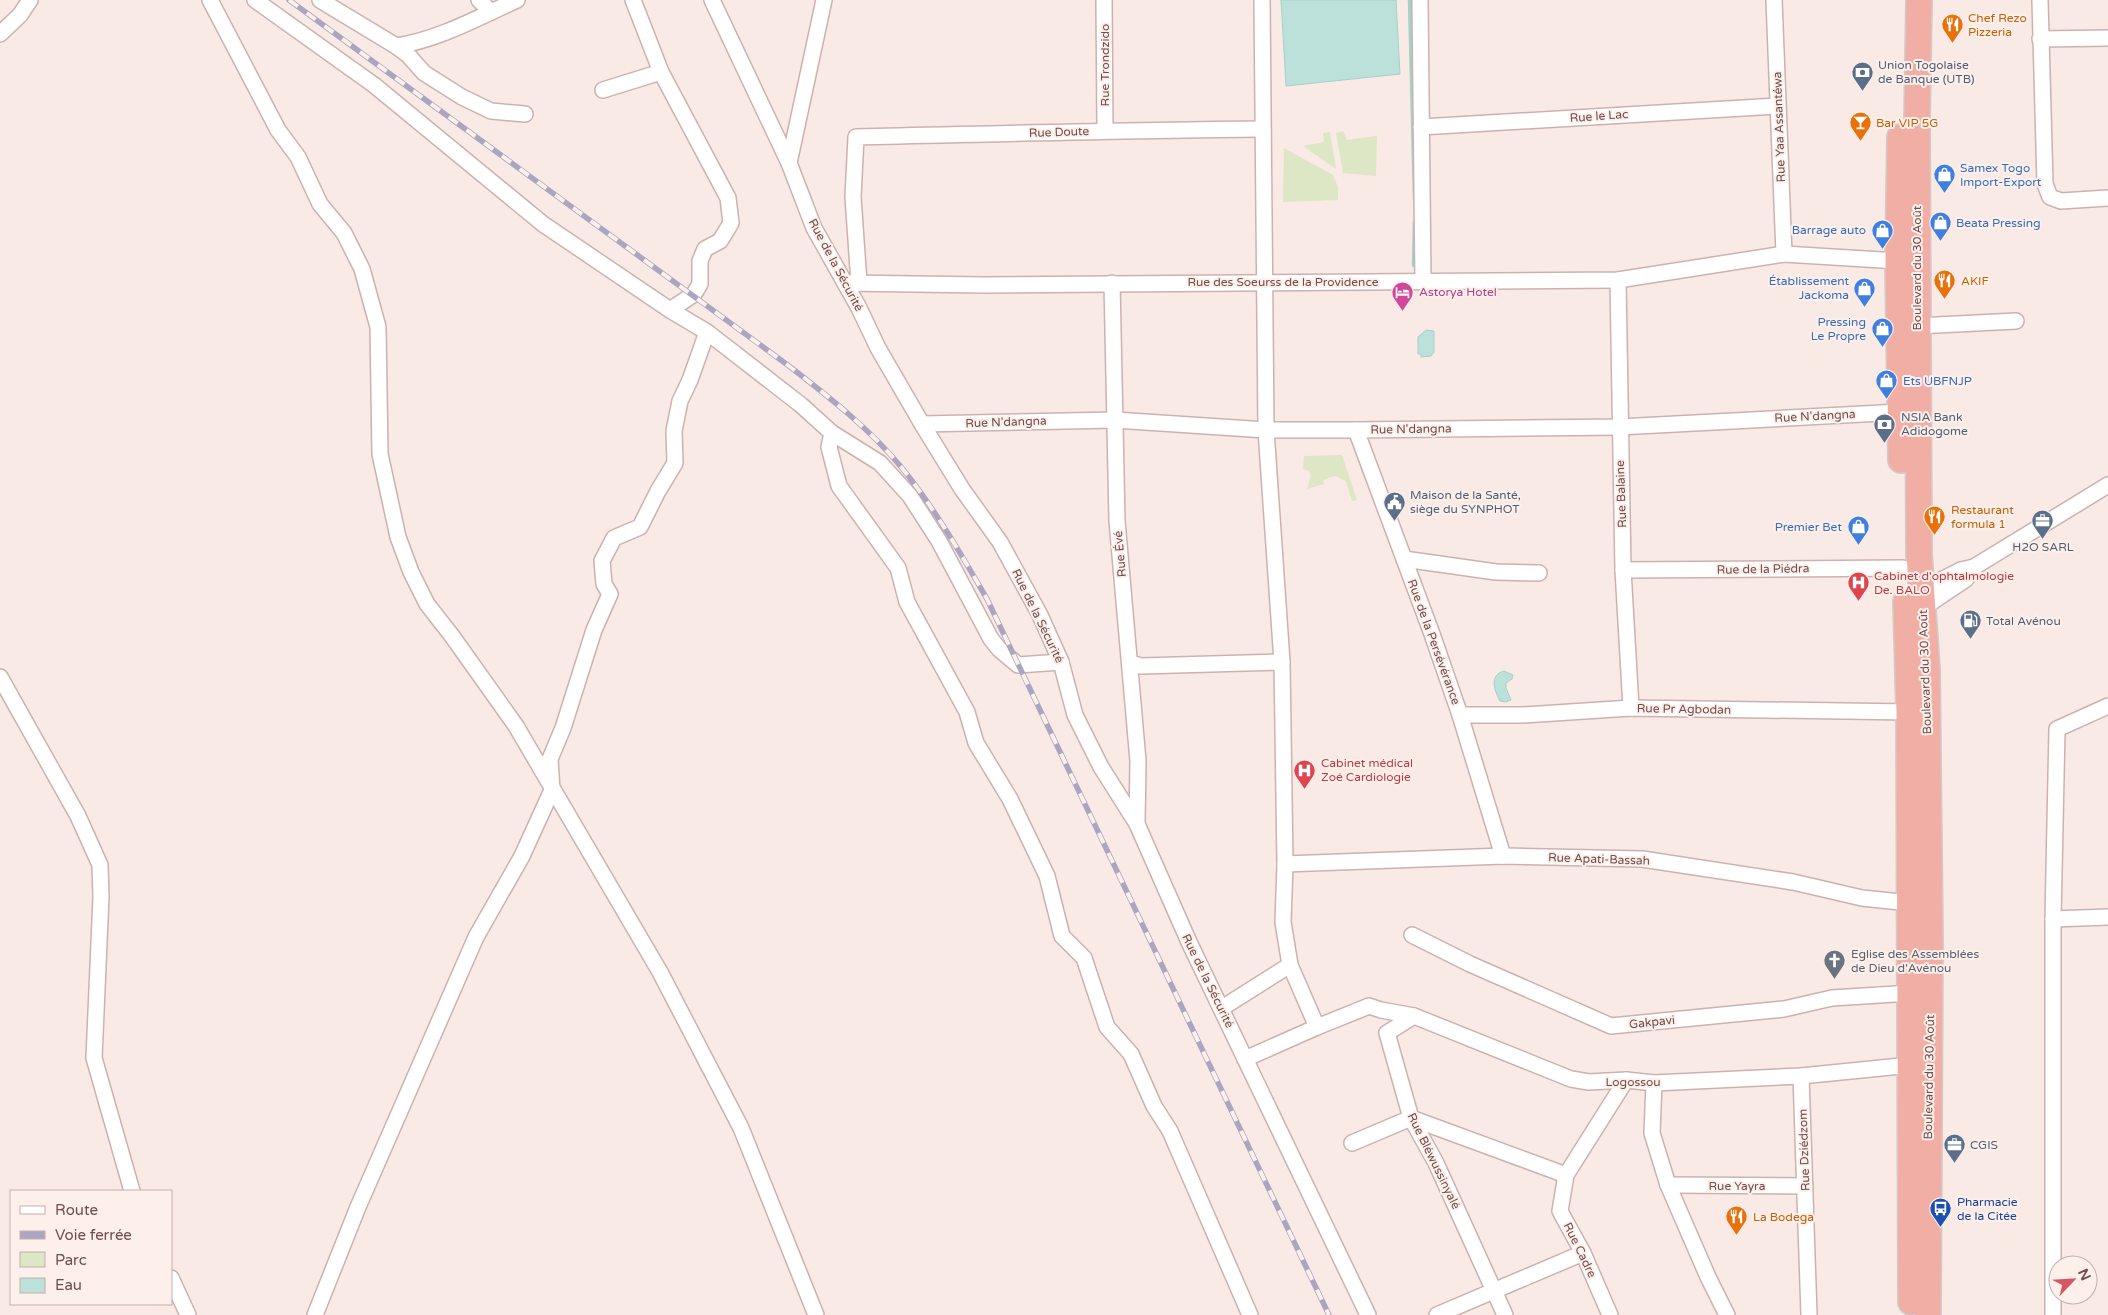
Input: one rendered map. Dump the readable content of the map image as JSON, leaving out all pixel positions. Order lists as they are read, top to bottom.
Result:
{
  "streets": {
    "highway": ["Boulevard du 30 Août"],
    "street": [
      "Rue Trondzido",
      "Rue le Lac",
      "Rue Yaa Assantéwa",
      "Rue Doute",
      "Rue de la Sécurité",
      "Rue des Soeurss de la Providence",
      "Rue N'dangna",
      "Rue Balaine",
      "Rue Évé",
      "Rue de la Piédra",
      "Rue de la Persévérance",
      "Rue Pr Agbodan",
      "Rue Apati-Bassah",
      "Gakpavi",
      "Logossou",
      "Rue Dziédzom",
      "Rue Bléwussinyalé",
      "Rue Yayra",
      "Rue Cadre"
    ]
  },
  "crossings": [
    ["Rue Trondzido", "Rue Doute"],
    ["Rue le Lac", "Rue Yaa Assantéwa"],
    ["Rue Yaa Assantéwa", "Rue des Soeurss de la Providence"],
    ["Rue Doute", "Rue de la Sécurité"],
    ["Rue Doute", "Rue des Soeurss de la Providence"],
    ["Rue de la Sécurité", "Rue des Soeurss de la Providence"],
    ["Rue de la Sécurité", "Rue N'dangna"],
    ["Rue de la Sécurité", "Rue Évé"],
    ["Boulevard du 30 Août", "Rue des Soeurss de la Providence"],
    ["Boulevard du 30 Août", "Rue N'dangna"],
    ["Boulevard du 30 Août", "Rue de la Piédra"],
    ["Boulevard du 30 Août", "Rue Pr Agbodan"],
    ["Boulevard du 30 Août", "Rue Apati-Bassah"],
    ["Boulevard du 30 Août", "Gakpavi"],
    ["Boulevard du 30 Août", "Logossou"],
    ["Rue des Soeurss de la Providence", "Rue Balaine"],
    ["Rue des Soeurss de la Providence", "Rue Évé"],
    ["Rue N'dangna", "Rue Balaine"],
    ["Rue N'dangna", "Rue Évé"],
    ["Rue N'dangna", "Rue de la Persévérance"],
    ["Rue Balaine", "Rue de la Piédra"],
    ["Rue Balaine", "Rue Pr Agbodan"],
    ["Rue de la Persévérance", "Rue Pr Agbodan"],
    ["Rue de la Persévérance", "Rue Apati-Bassah"],
    ["Logossou", "Rue Dziédzom"],
    ["Logossou", "Rue Bléwussinyalé"],
    ["Logossou", "Rue Cadre"],
    ["Rue Dziédzom", "Rue Yayra"]
  ],
  "places": {
    "restaurant": [
      "Chef Rezo Pizzeria",
      "AKIF",
      "Restaurant formula 1",
      "La Bodega"
    ],
    "bank": ["Union Togolaise de Banque (UTB)", "NSIA Bank Adidogome"],
    "bar": ["Bar VIP 5G"],
    "shop": [
      "Samex Togo Import-Export",
      "Beata Pressing",
      "Barrage auto",
      "Établissement Jackoma",
      "Pressing Le Propre",
      "Ets UBFNJP",
      "Premier Bet"
    ],
    "hotel": ["Astorya Hotel"],
    "public building": ["Maison de la Santé, siège du SYNPHOT"],
    "office": ["H2O SARL", "CGIS"],
    "hospital": ["Cabinet d'ophtalmologie De. BALO", "Cabinet médical Zoé Cardiologie"],
    "fuel station": ["Total Avénou"],
    "church": ["Eglise des Assemblées de Dieu d'Avénou"],
    "bus stop": ["Pharmacie de la Citée"]
  },
  "legend": [
    "Route",
    "Voie ferrée",
    "Parc",
    "Eau"
  ],
  "north": "top right"
}
